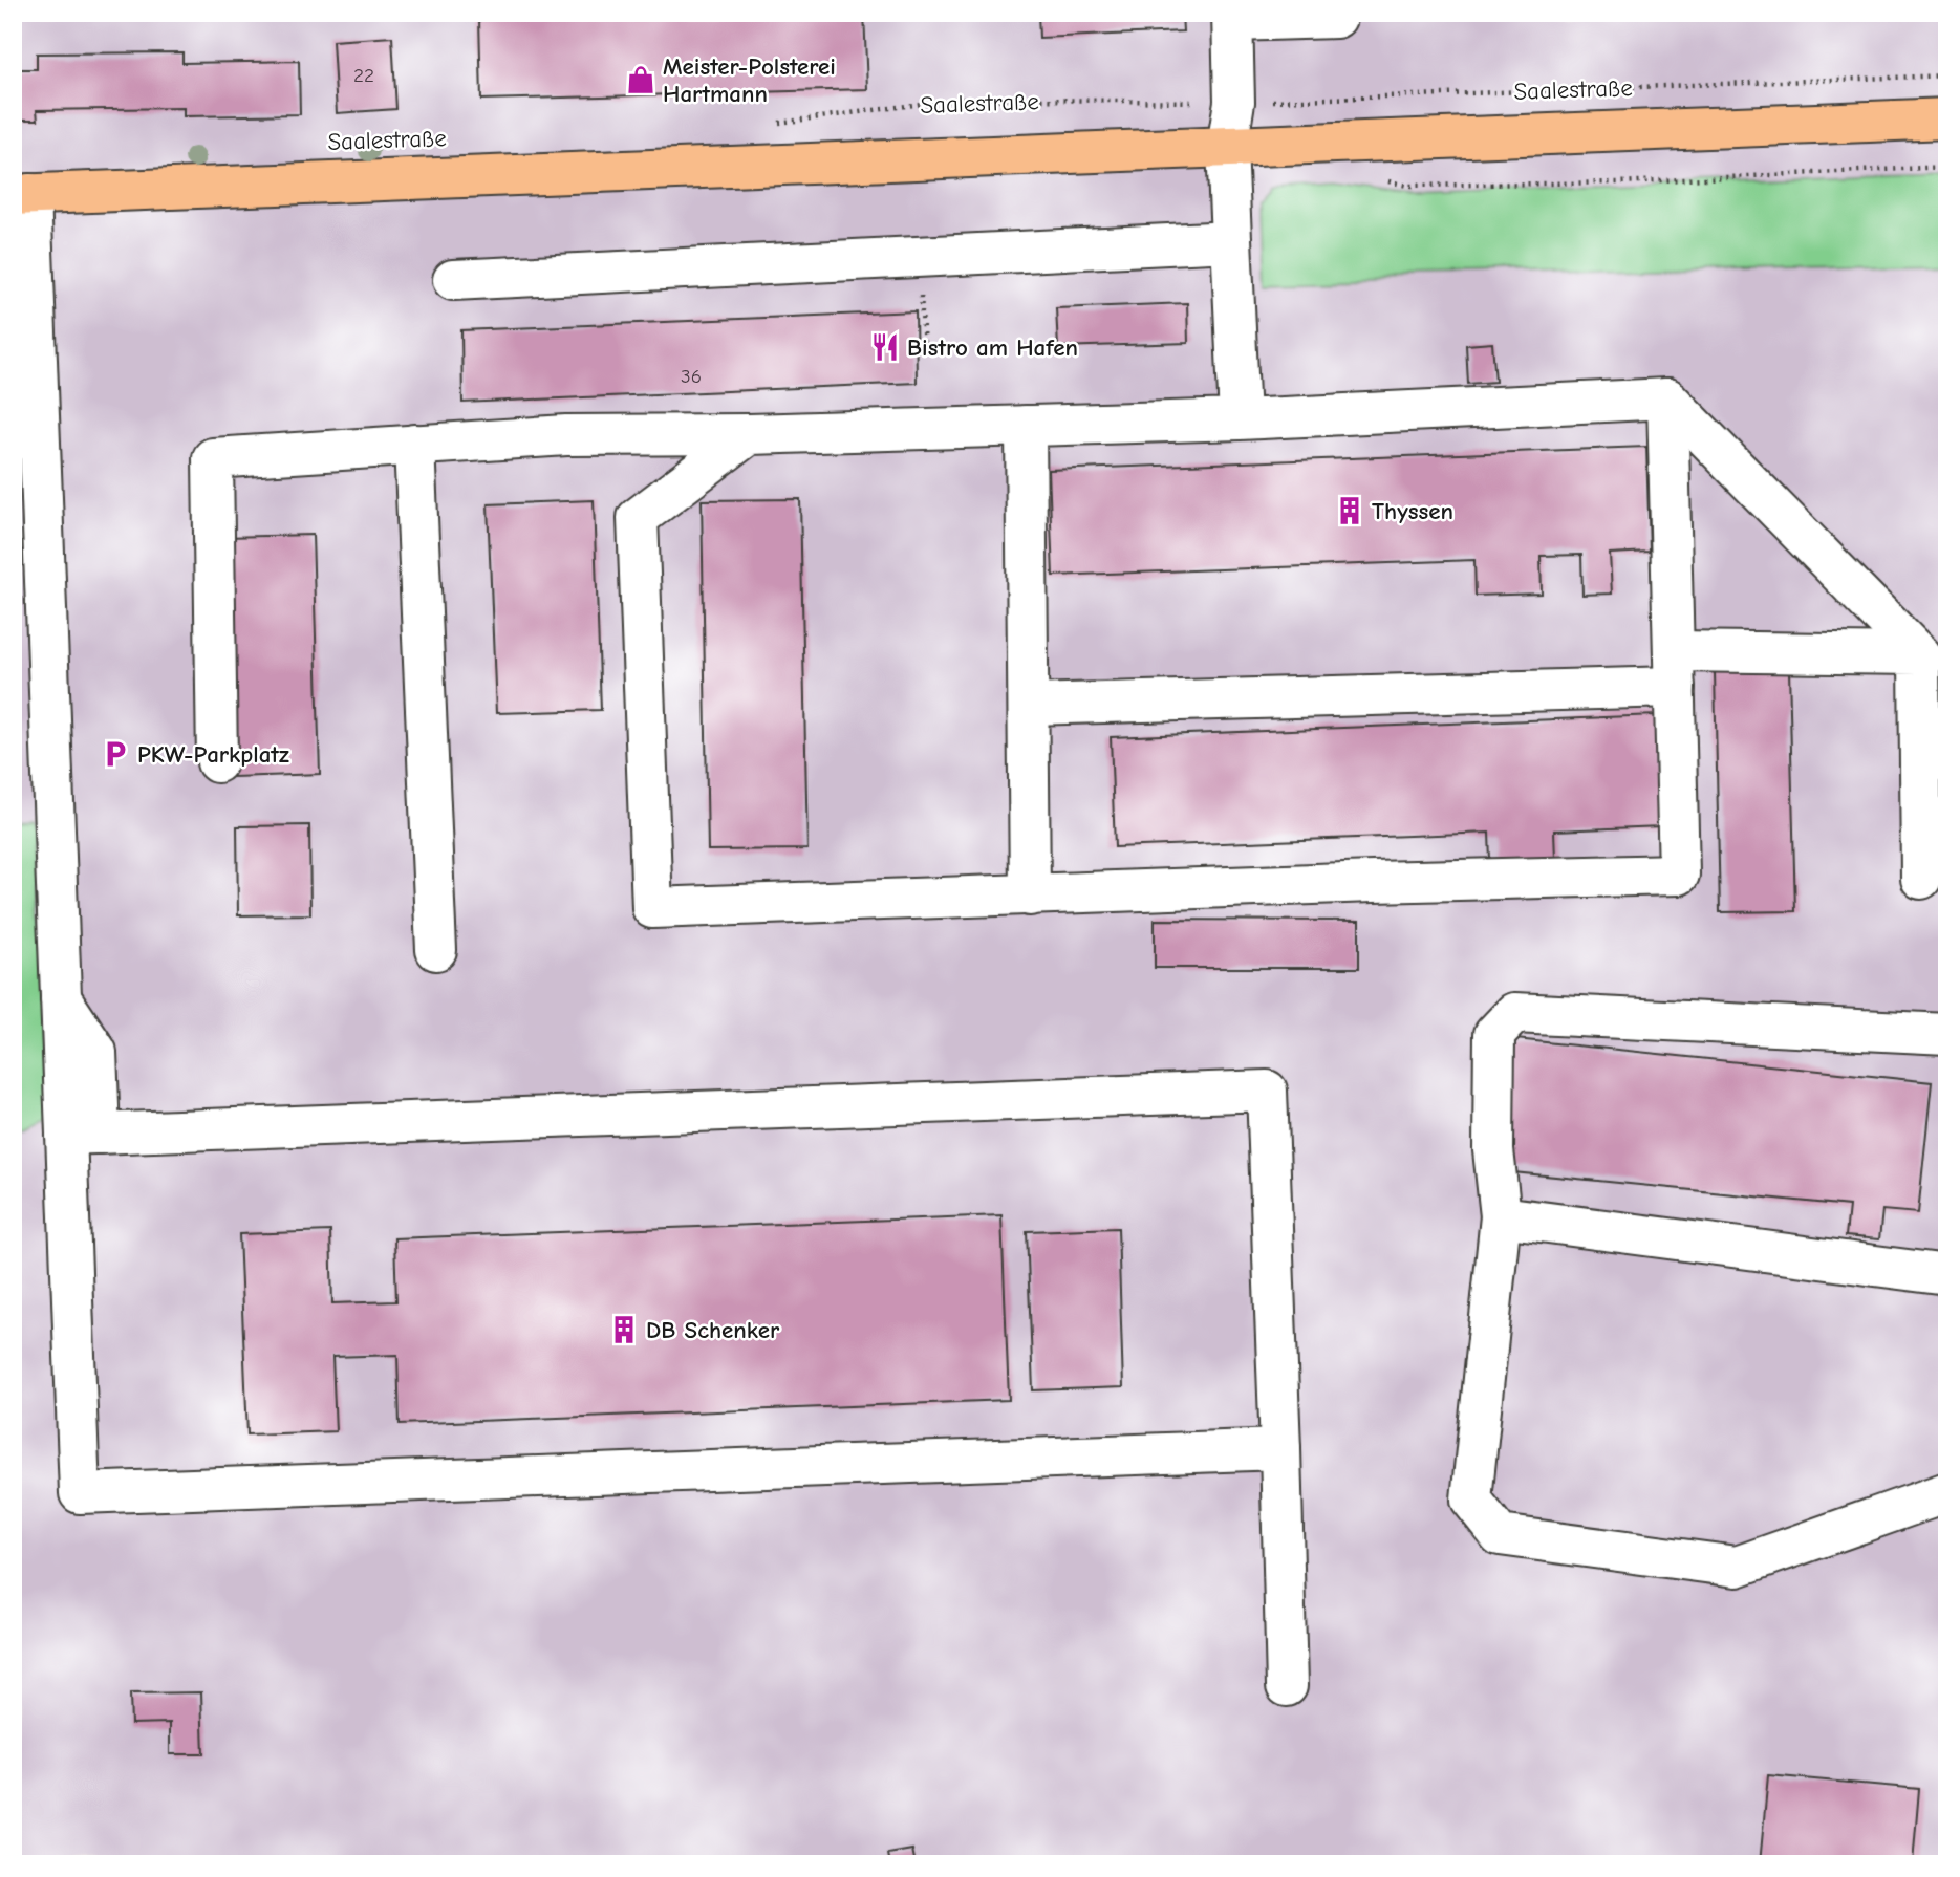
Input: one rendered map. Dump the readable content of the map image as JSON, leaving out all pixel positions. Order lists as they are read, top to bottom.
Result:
{
  "streets": {
    "main road": ["Saalestraße"]
  },
  "places": {
    "shop": ["Meister-Polsterei Hartmann"],
    "restaurant": ["Bistro am Hafen"],
    "building": ["Thyssen", "DB Schenker"],
    "parking": ["PKW-Parkplatz"]
  },
  "house_numbers": ["22", "36"]
}
